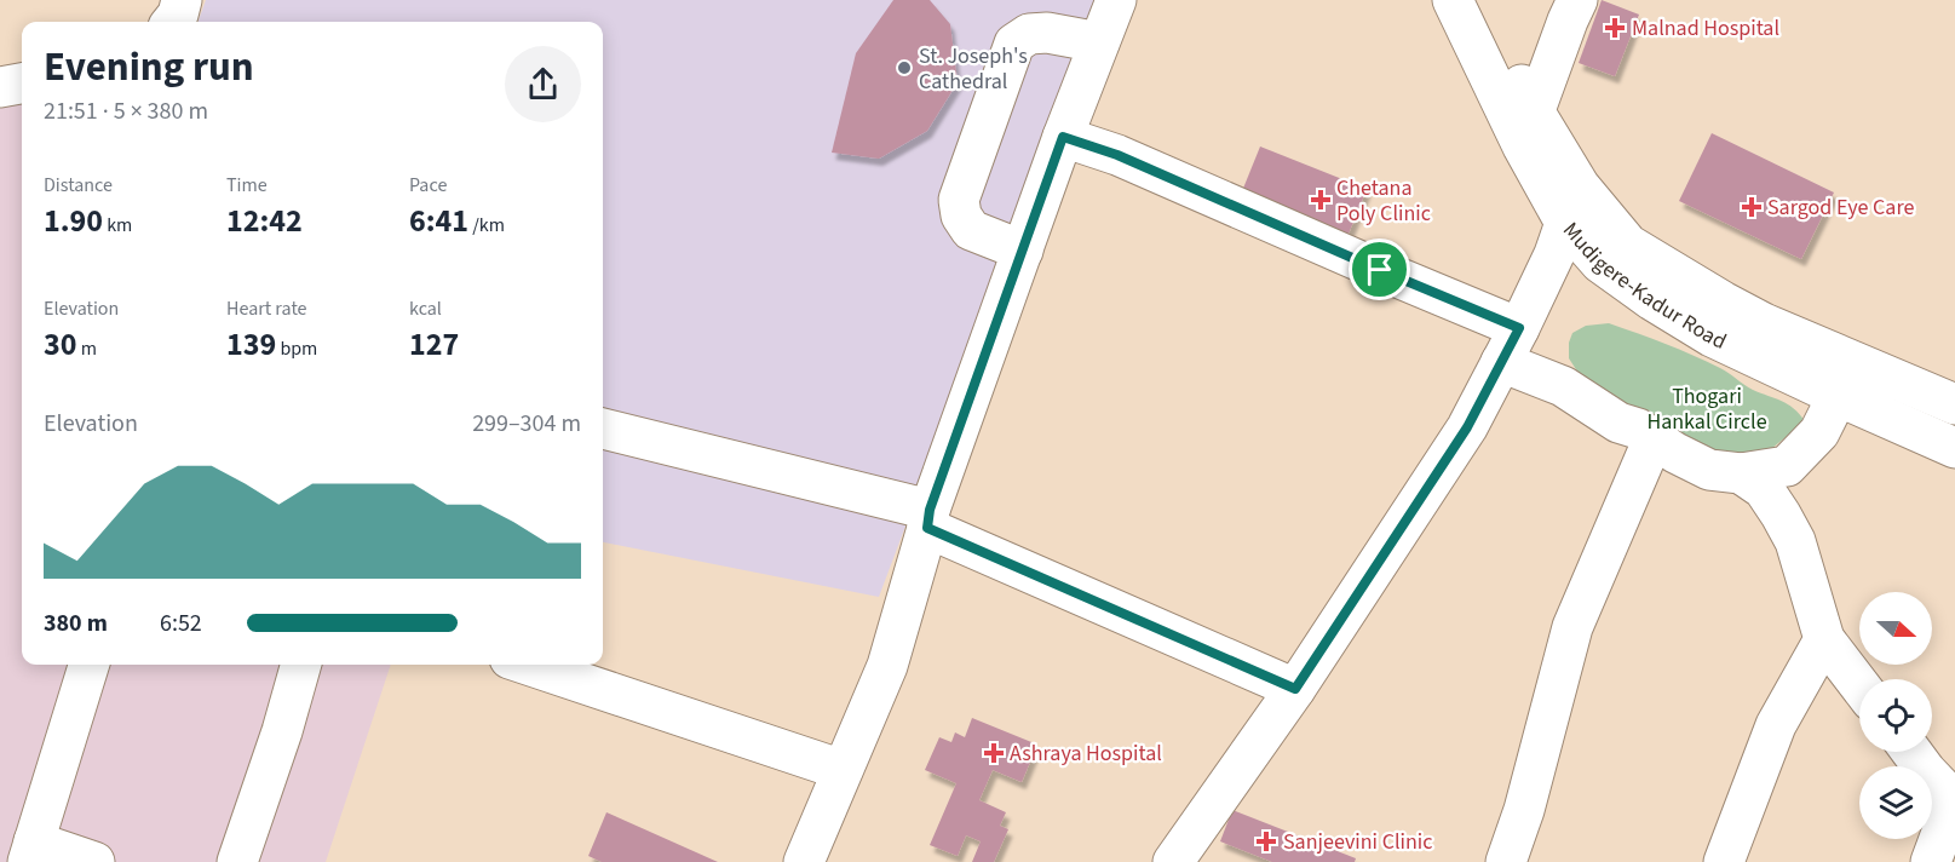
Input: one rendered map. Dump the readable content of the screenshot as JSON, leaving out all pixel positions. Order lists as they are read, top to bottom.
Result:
{
  "streets": {
    "main road": ["Mudigere-Kadur Road"]
  },
  "parks": ["Thogari Hankal Circle"],
  "places": {
    "health": [
      "Malnad Hospital",
      "Chetana Poly Clinic",
      "Sargod Eye Care",
      "Ashraya Hospital",
      "Sanjeevini Clinic"
    ],
    "other": ["St. Joseph's Cathedral"]
  },
  "north": "right",
  "page": {
    "heading": ["Evening run", "21:51 · 5 × 380 m"],
    "stats": [
      ["Distance", "1.90 km"],
      ["Time", "12:42"],
      ["Pace", "6:41 /km"],
      ["Elevation", "30 m"],
      ["Heart rate", "139 bpm"],
      ["kcal", "127"]
    ],
    "chart": ["Elevation", "299–304 m"],
    "list": [
      {
        "name": "380 m",
        "note": "6:52"
      }
    ]
  }
}
